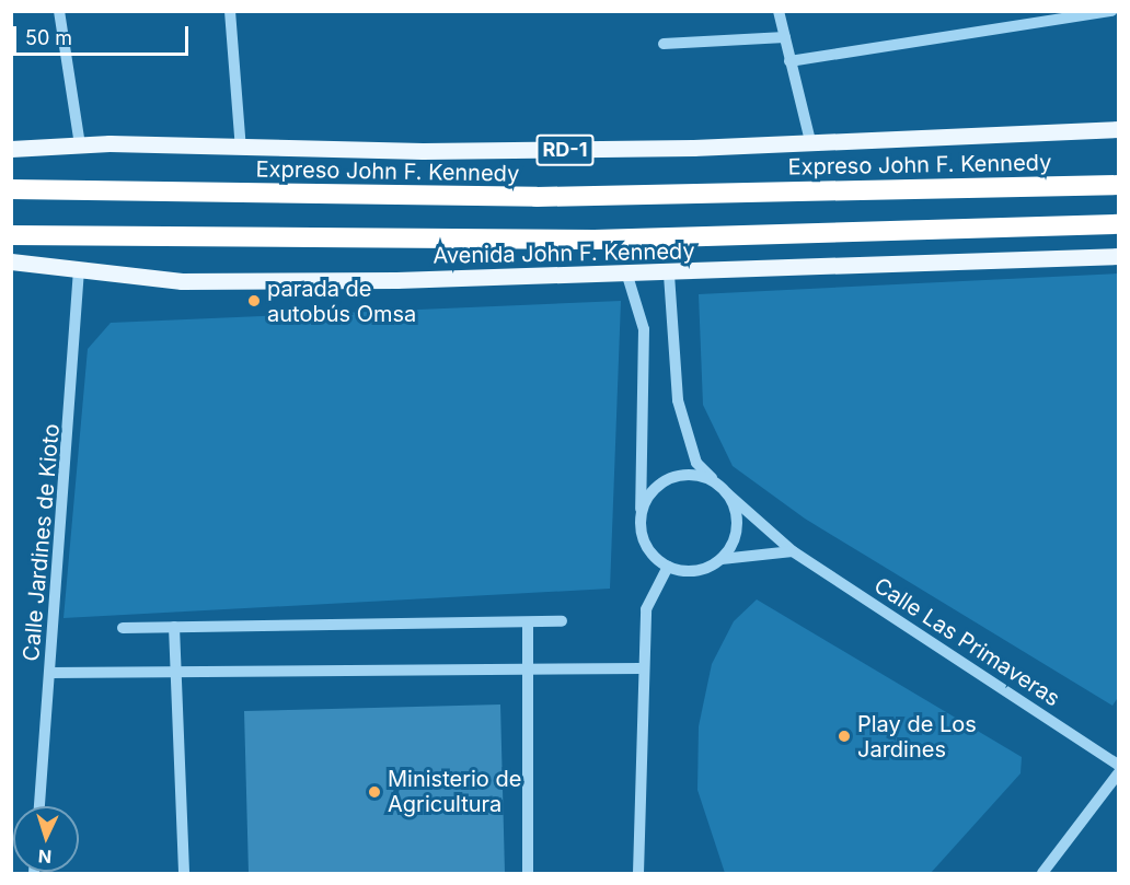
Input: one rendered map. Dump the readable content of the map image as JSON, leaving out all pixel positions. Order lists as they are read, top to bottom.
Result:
{
  "streets": {
    "highway": ["RD-1", "Expreso John F. Kennedy"],
    "main road": ["Avenida John F. Kennedy"],
    "street": ["Calle Jardines de Kioto", "Calle Las Primaveras"]
  },
  "crossings": [
    ["Avenida John F. Kennedy", "Calle Jardines de Kioto"]
  ],
  "places": ["parada de autobús Omsa", "Play de Los Jardines", "Ministerio de Agricultura"],
  "scale_bar": "50 m",
  "north": "bottom"
}
